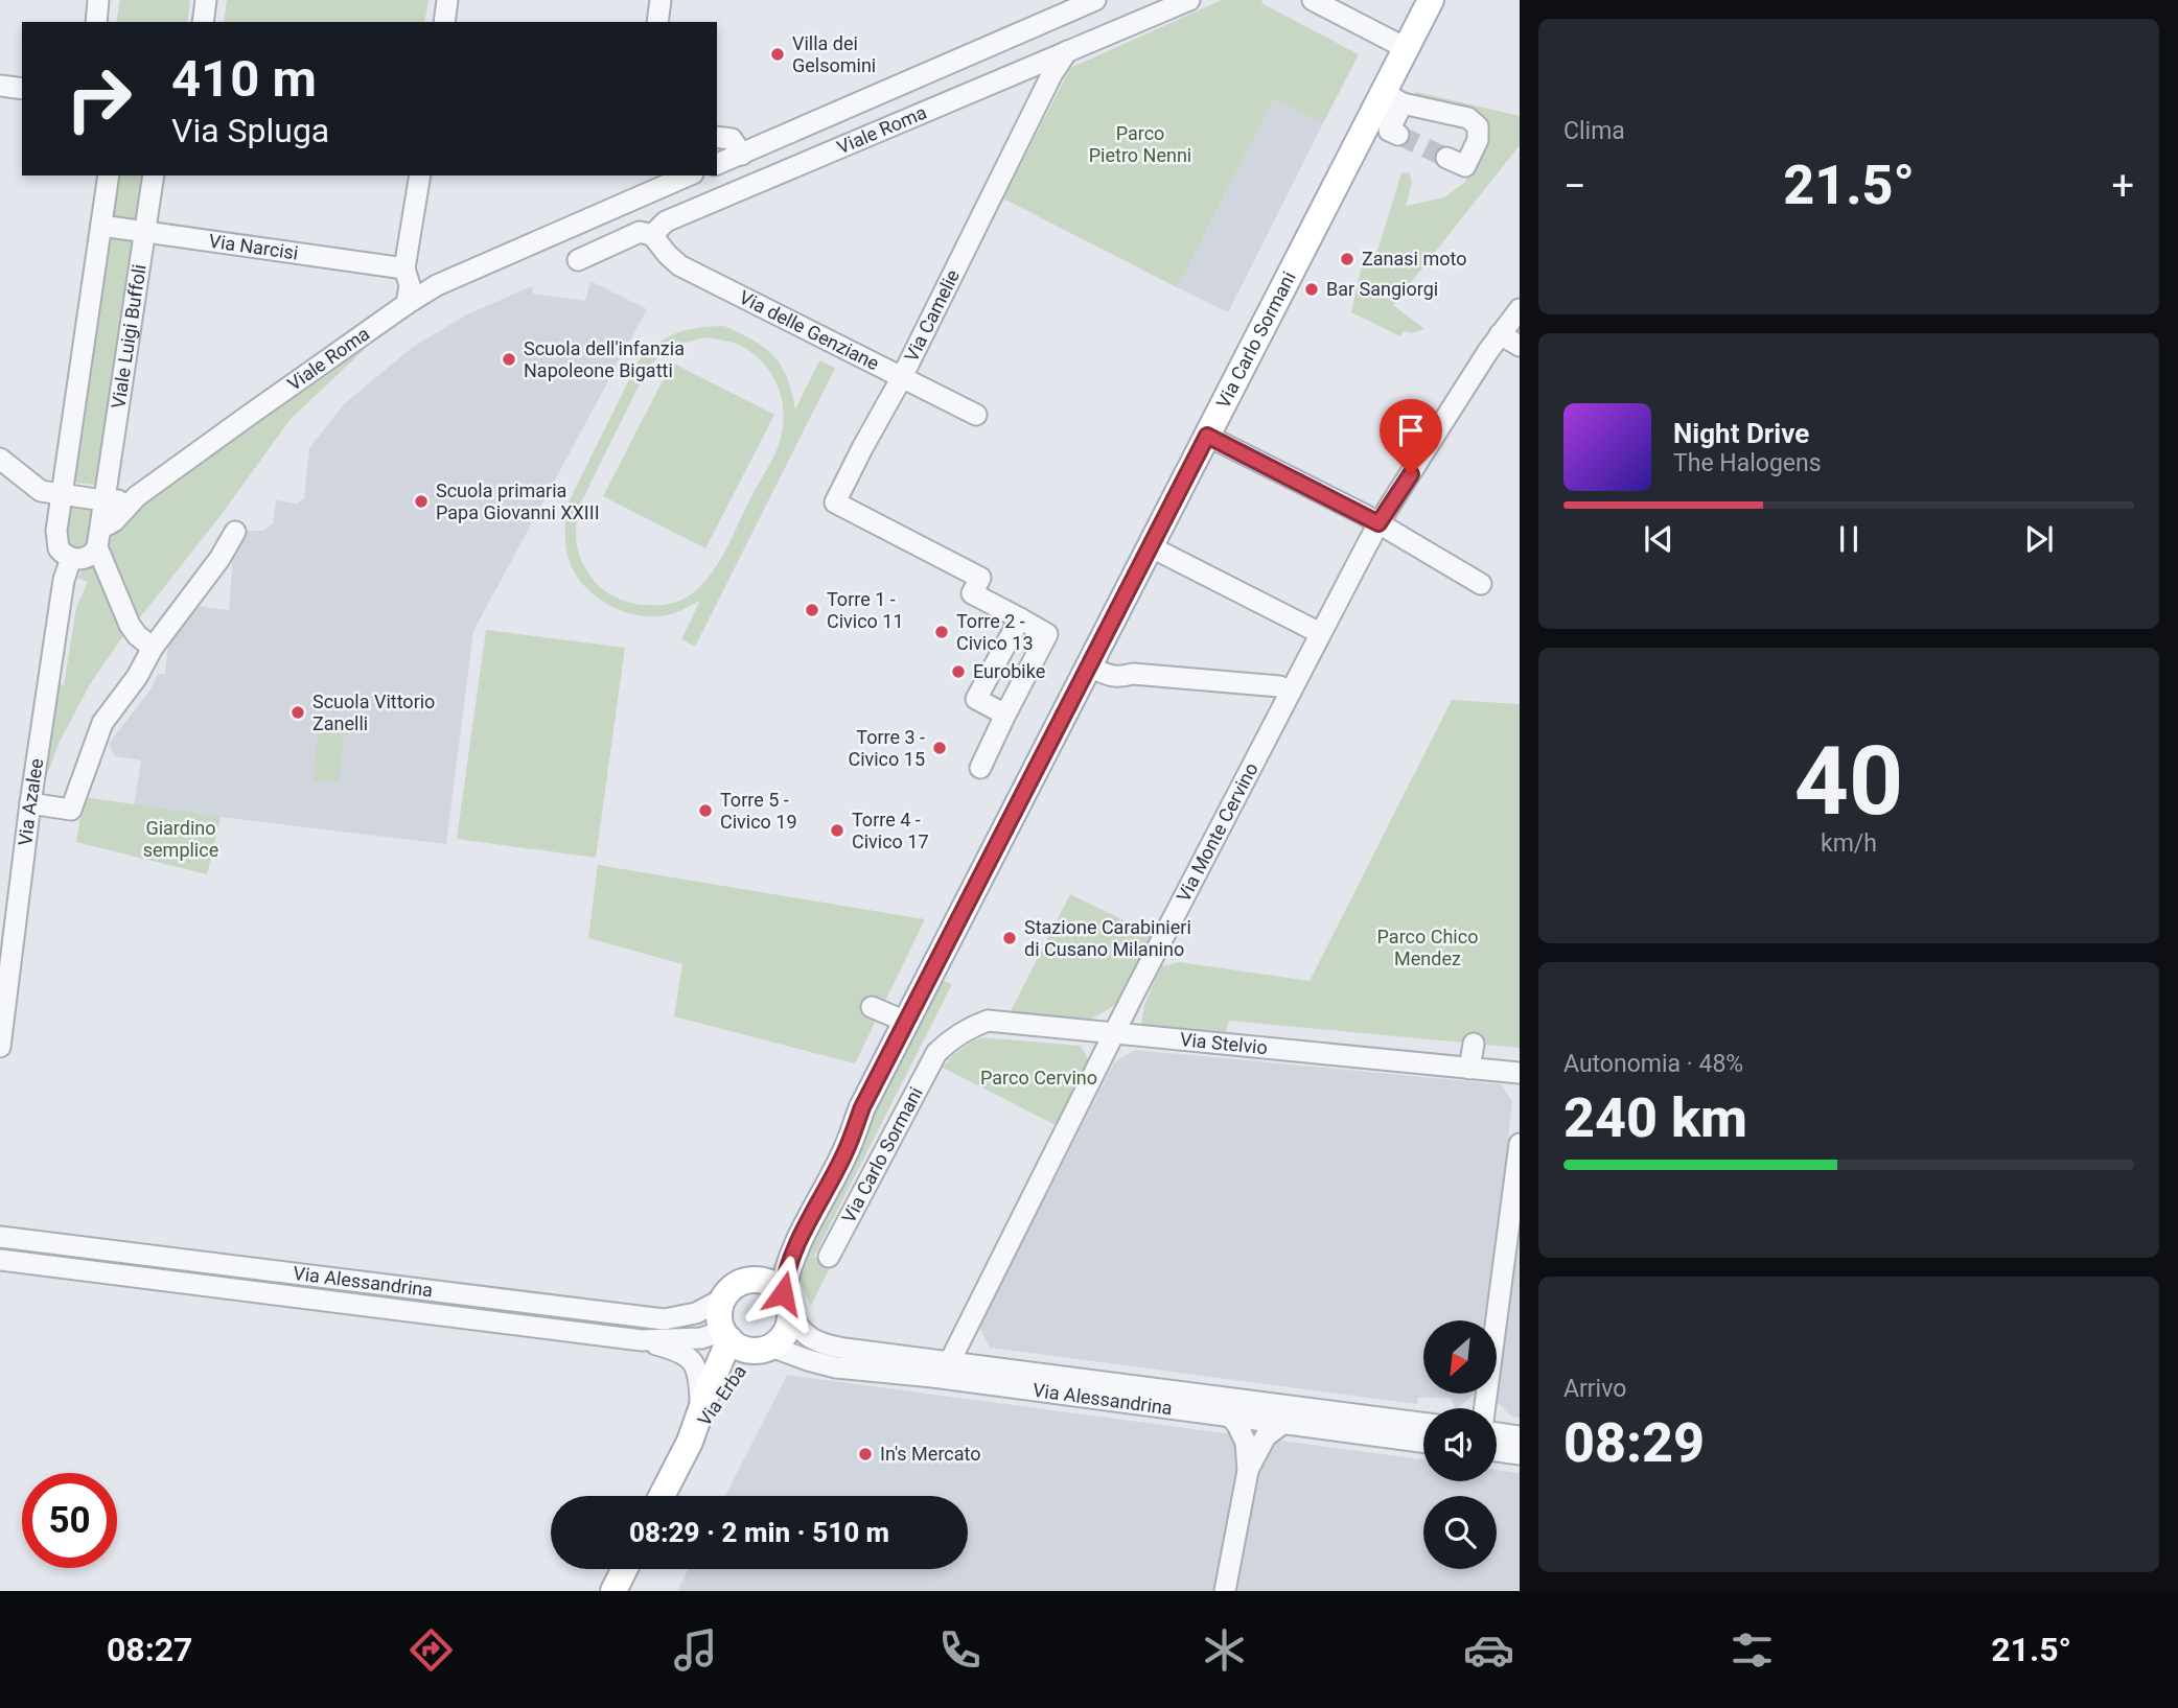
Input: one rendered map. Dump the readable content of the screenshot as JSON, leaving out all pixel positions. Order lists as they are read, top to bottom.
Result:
{
  "streets": {
    "main road": ["Via Carlo Sormani", "Via Erba"],
    "street": [
      "Viale Roma",
      "Via Narcisi",
      "Via Camelie",
      "Via delle Genziane",
      "Viale Luigi Buffoli",
      "Via Azalee",
      "Via Monte Cervino",
      "Via Stelvio",
      "Via Alessandrina"
    ]
  },
  "crossings": [
    ["Viale Roma", "Via Camelie"],
    ["Viale Roma", "Via delle Genziane"],
    ["Viale Roma", "Viale Luigi Buffoli"],
    ["Viale Roma", "Via Azalee"],
    ["Via Narcisi", "Viale Luigi Buffoli"],
    ["Via Camelie", "Via delle Genziane"],
    ["Via Carlo Sormani", "Via Stelvio"],
    ["Via Carlo Sormani", "Via Alessandrina"],
    ["Via Carlo Sormani", "Via Erba"],
    ["Via Monte Cervino", "Via Stelvio"],
    ["Via Monte Cervino", "Via Alessandrina"],
    ["Via Alessandrina", "Via Erba"]
  ],
  "parks": [
    "Parco Pietro Nenni",
    "Giardino semplice",
    "Parco Chico Mendez",
    "Parco Cervino"
  ],
  "places": [
    "Villa dei Gelsomini",
    "Zanasi moto",
    "Bar Sangiorgi",
    "Scuola dell'infanzia Napoleone Bigatti",
    "Scuola primaria Papa Giovanni XXIII",
    "Torre 1 - Civico 11",
    "Torre 2 - Civico 13",
    "Eurobike",
    "Scuola Vittorio Zanelli",
    "Torre 3 - Civico 15",
    "Torre 5 - Civico 19",
    "Torre 4 - Civico 17",
    "Stazione Carabinieri di Cusano Milanino",
    "In's Mercato"
  ],
  "north": "bottom left",
  "page": {
    "tile": [
      "Clima",
      ["40", "km/h"],
      ["Autonomia · 48%", "240 km"],
      ["Arrivo", "08:29"]
    ],
    "turn": ["410 m", "Via Spluga"],
    "heat": ["−", "21.5°", "+"],
    "song": ["Night Drive", "The Halogens"],
    "limit": "50",
    "trip": "08:29 · 2 min · 510 m",
    "tabs": ["08:27", "21.5°"]
  }
}
